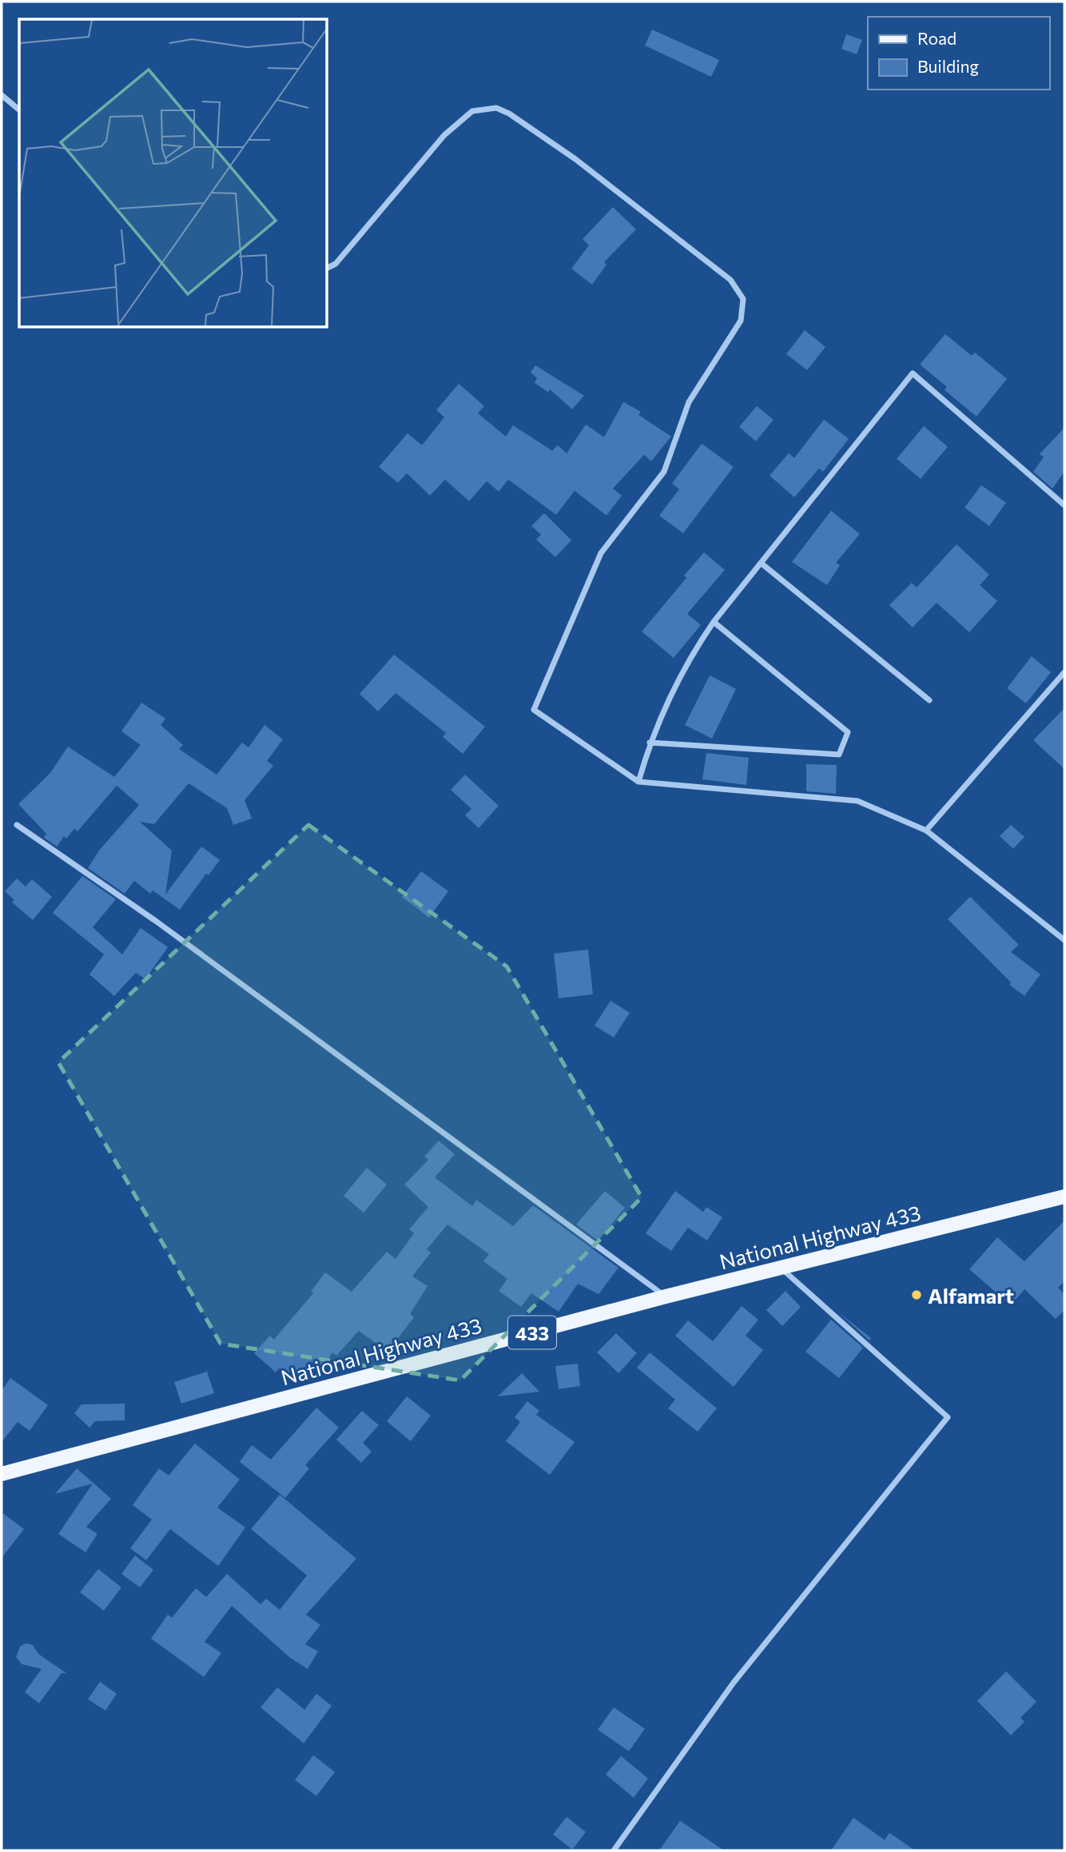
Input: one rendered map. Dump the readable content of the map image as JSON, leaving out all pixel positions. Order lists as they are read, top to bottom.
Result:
{
  "streets": {
    "main road": ["National Highway 433", "433"]
  },
  "places": ["Alfamart"],
  "legend": ["Road", "Building"]
}
